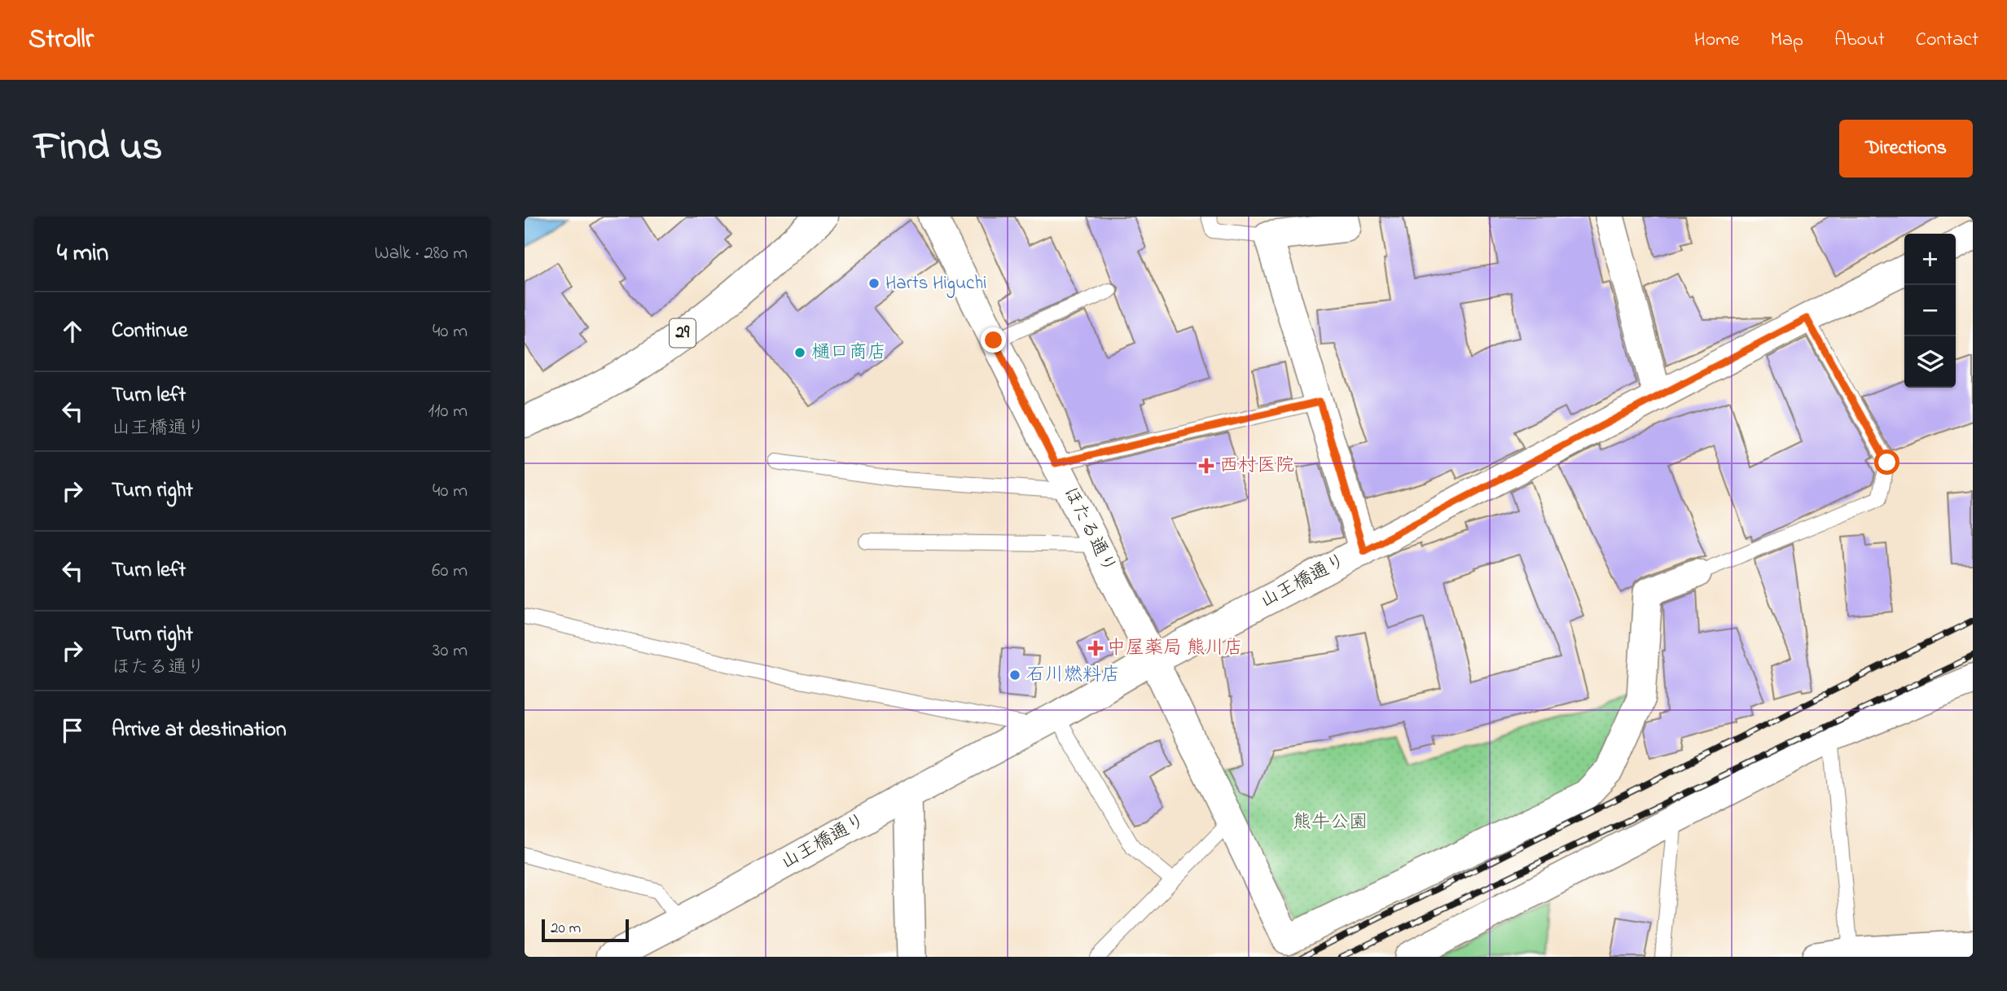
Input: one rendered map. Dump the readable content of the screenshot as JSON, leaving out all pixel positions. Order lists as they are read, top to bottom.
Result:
{
  "streets": {
    "main road": ["29"],
    "street": ["ほたる通り", "山王橋通り"]
  },
  "crossings": [
    ["ほたる通り", "山王橋通り"]
  ],
  "parks": ["熊牛公園"],
  "places": {
    "other": ["Harts Higuchi", "樋口商店", "石川燃料店"],
    "health": ["西村医院", "中屋薬局 熊川店"]
  },
  "scale_bar": "20 m",
  "page": {
    "header": "Strollr",
    "nav": [
      "Home",
      "Map",
      "About",
      "Contact"
    ],
    "title": "Find us",
    "buttons": "Directions",
    "heading": ["4 min", "Walk · 280 m"],
    "map_buttons": ["+", "−"],
    "list": [
      ["Continue", "40 m"],
      ["Turn left", "山王橋通り", "110 m"],
      ["Turn right", "40 m"],
      ["Turn left", "60 m"],
      ["Turn right", "ほたる通り", "30 m"],
      "Arrive at destination"
    ],
    "scale": "20 m"
  }
}
